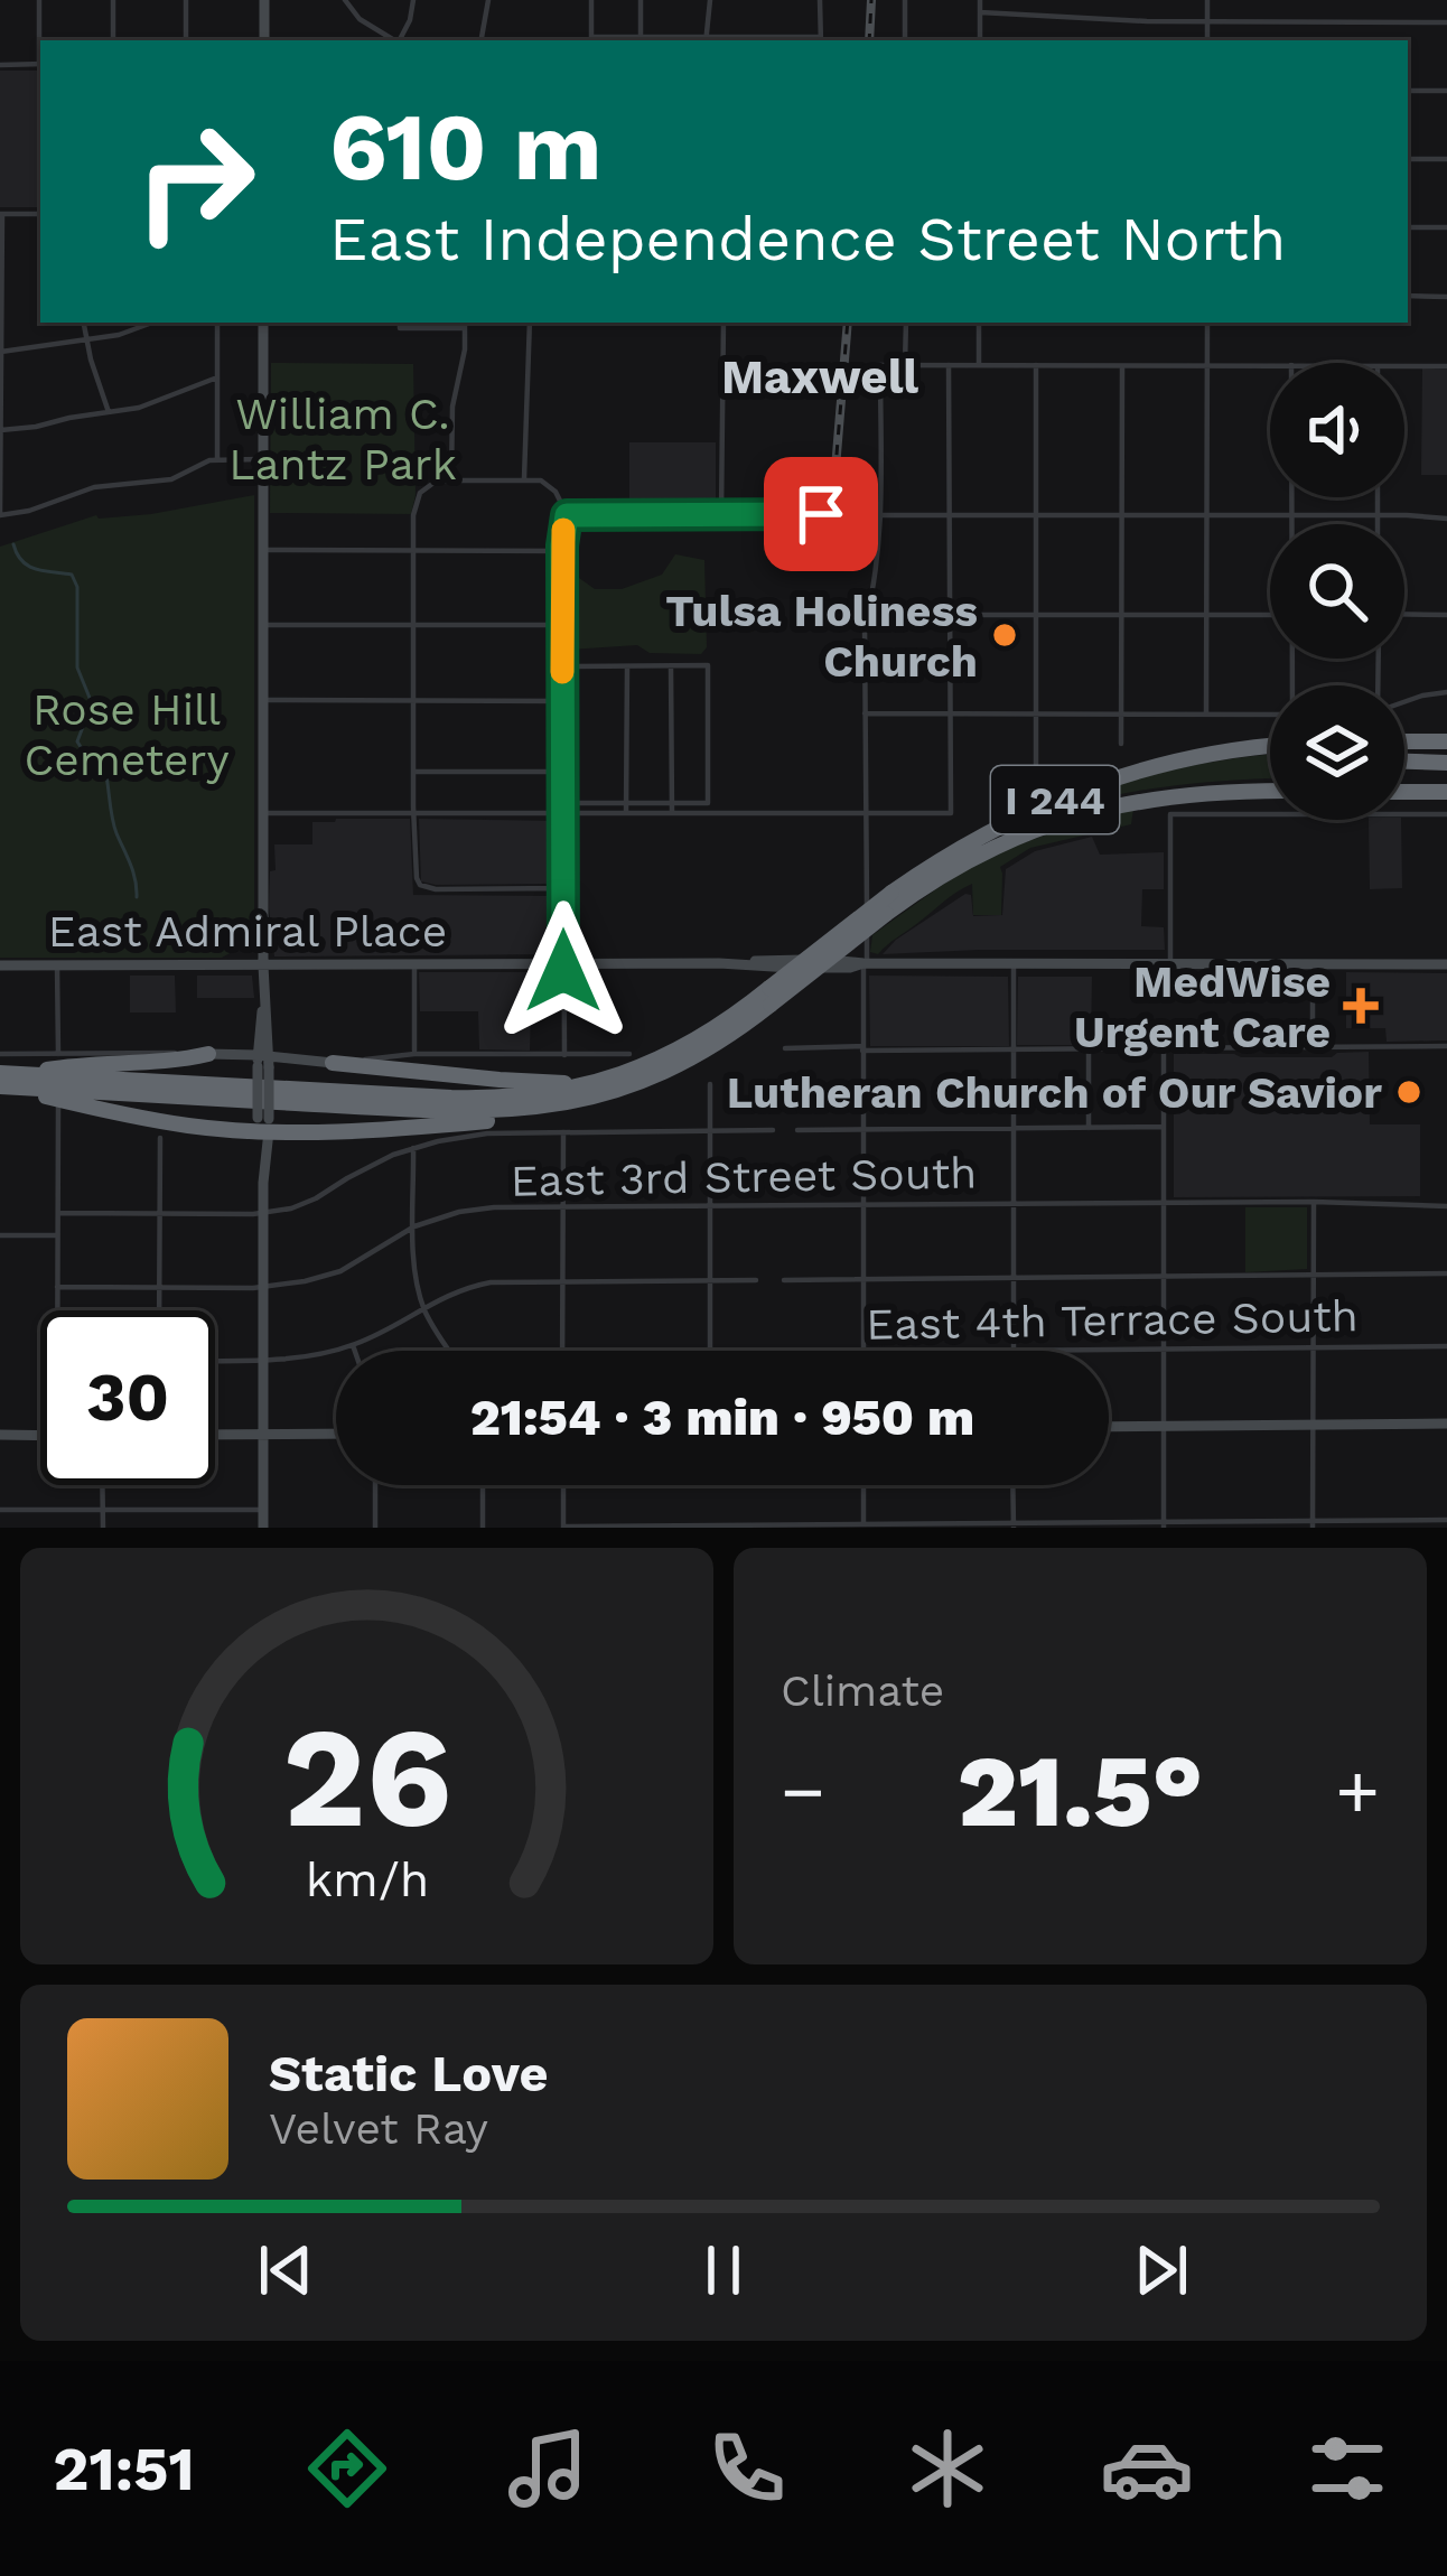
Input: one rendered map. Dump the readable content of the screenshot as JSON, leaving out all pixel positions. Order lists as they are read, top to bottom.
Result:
{
  "streets": {
    "highway": ["I 244"],
    "main road": ["East Admiral Place"],
    "street": ["East 3rd Street South", "East 4th Terrace South"]
  },
  "districts": ["Maxwell"],
  "parks": ["William C. Lantz Park", "Rose Hill Cemetery"],
  "places": {
    "other": ["Tulsa Holiness Church", "Lutheran Church of Our Savior"],
    "health": ["MedWise Urgent Care"]
  },
  "page": {
    "turn": ["610 m", "East Independence Street North"],
    "limit": "30",
    "trip": "21:54 · 3 min · 950 m",
    "tile": "Climate",
    "heat": ["−", "21.5°", "+"],
    "song": ["Static Love", "Velvet Ray"],
    "tabs": "21:51",
    "gauge": ["26", "km/h"]
  }
}
